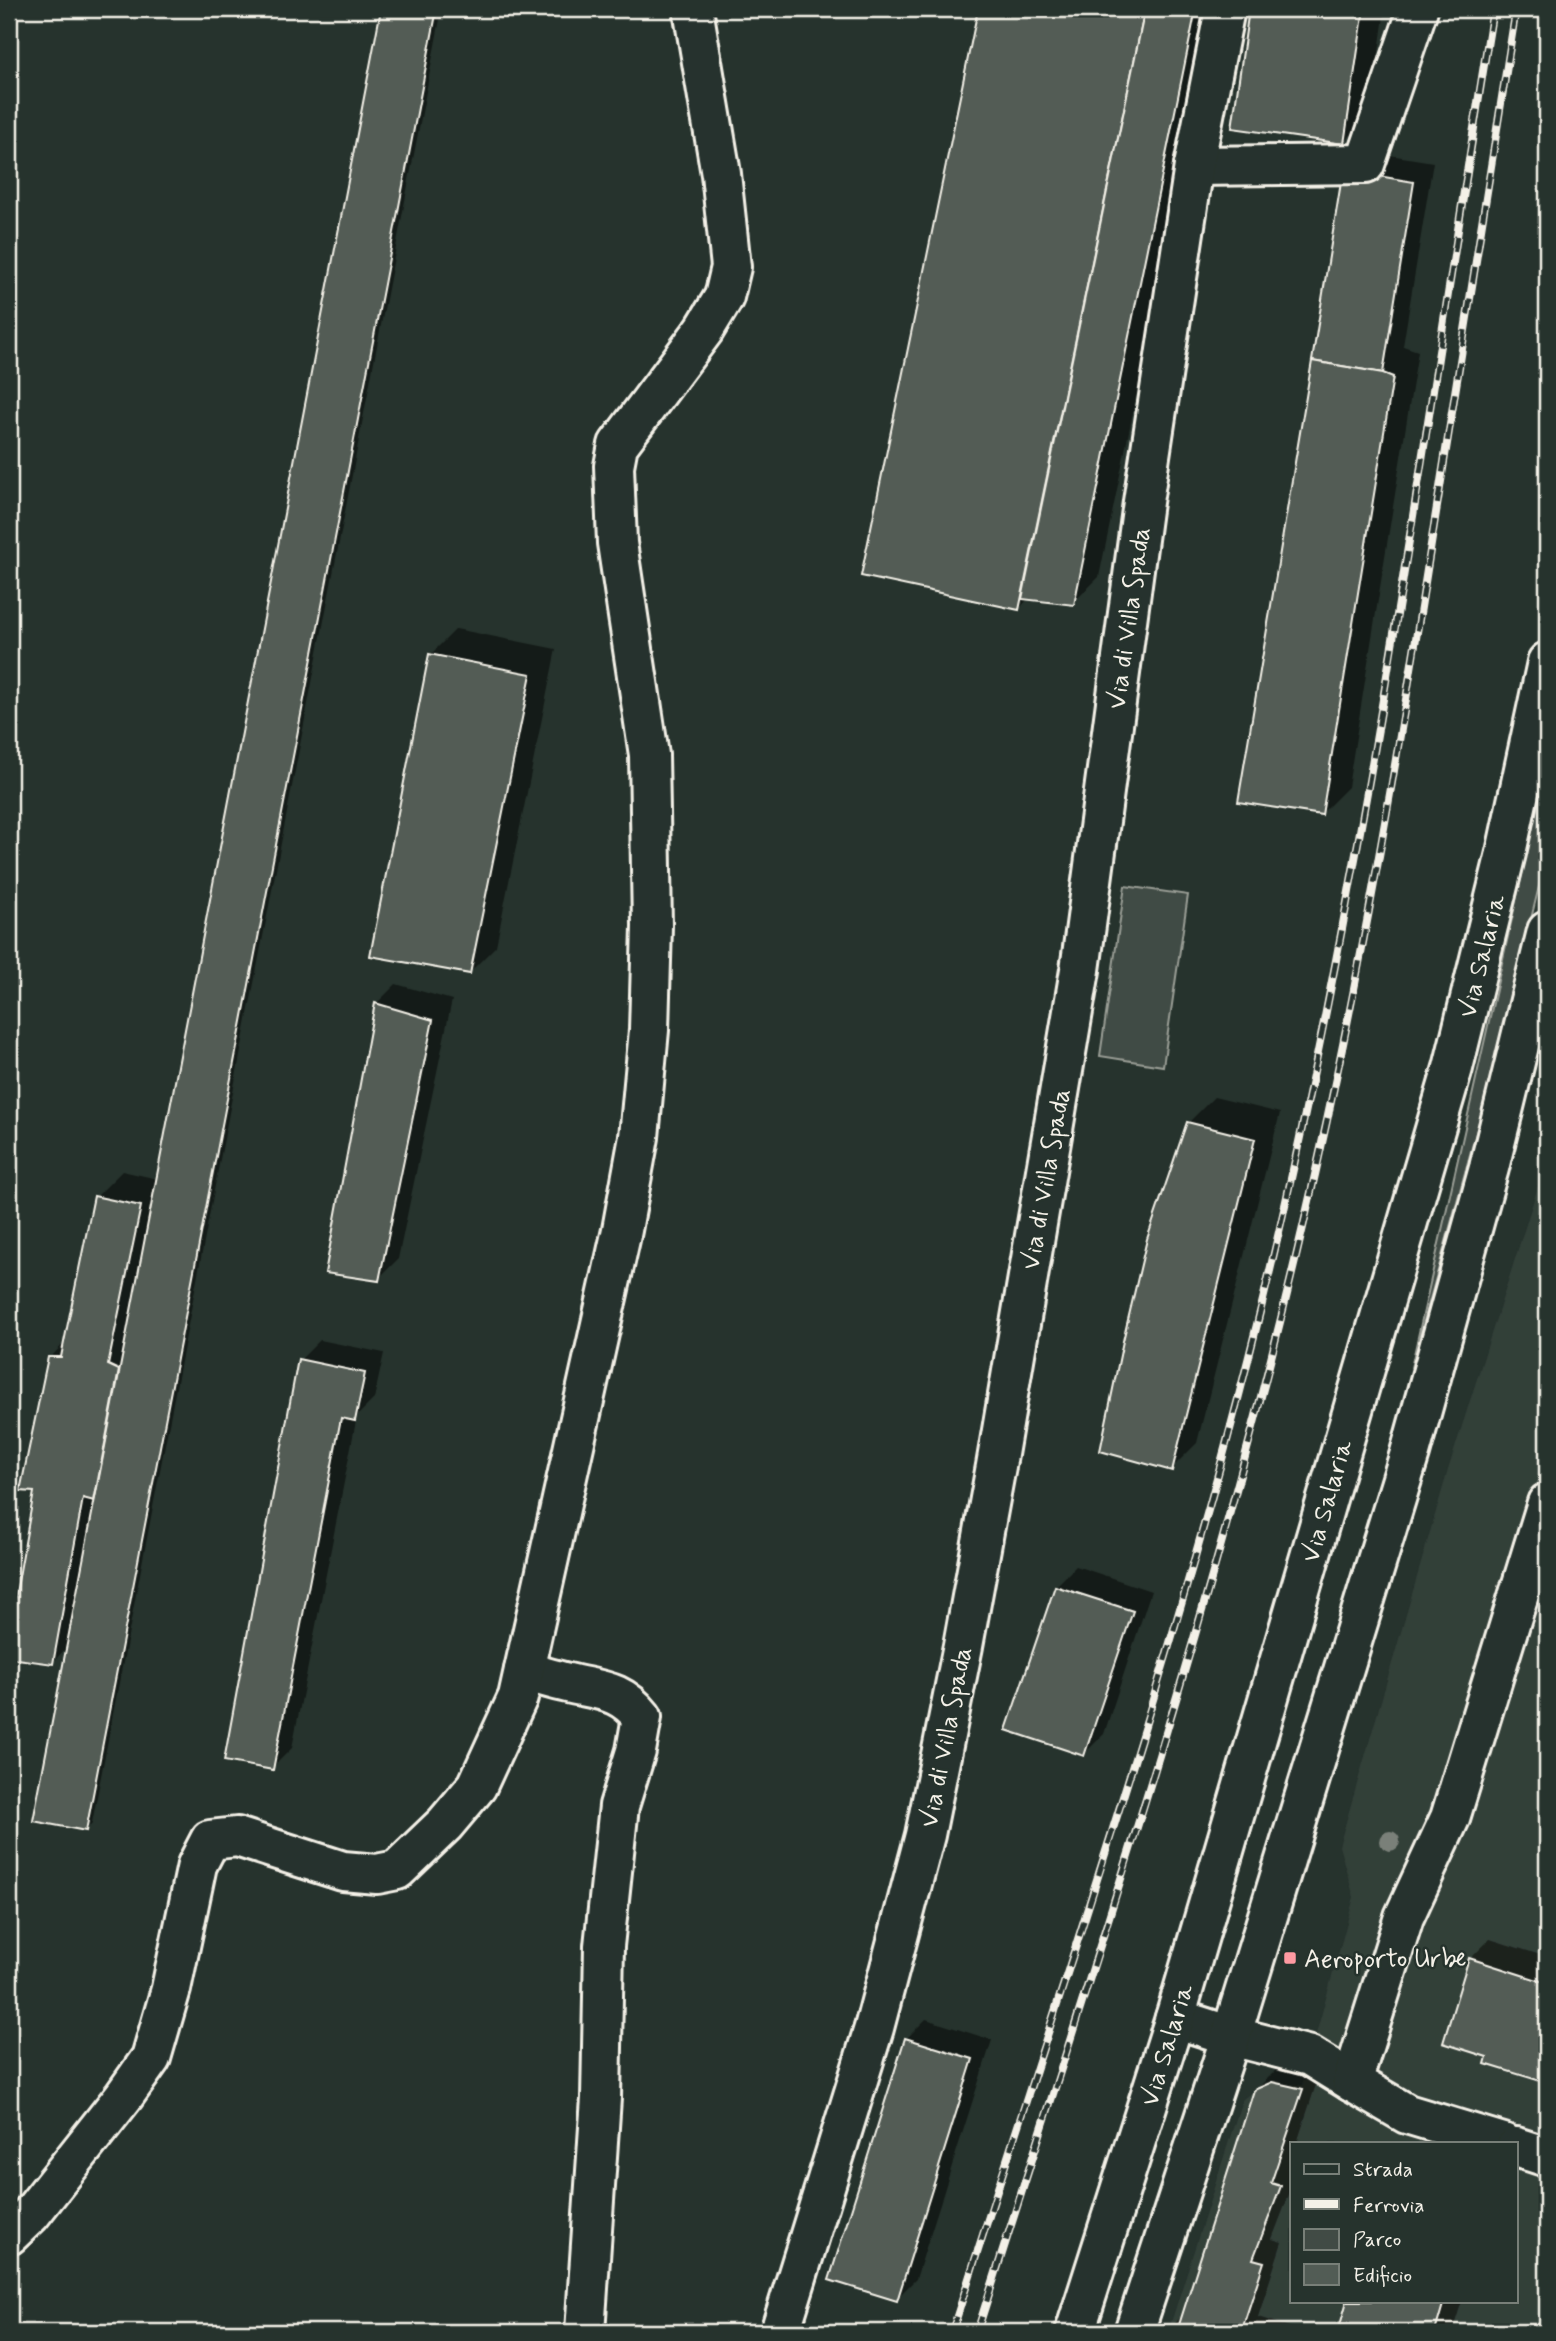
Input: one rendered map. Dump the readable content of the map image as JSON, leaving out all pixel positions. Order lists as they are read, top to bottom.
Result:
{
  "streets": {
    "main road": ["Via di Villa Spada", "Via Salaria"]
  },
  "places": {
    "transit": ["Aeroporto Urbe"]
  },
  "legend": [
    "Strada",
    "Ferrovia",
    "Parco",
    "Edificio"
  ]
}
